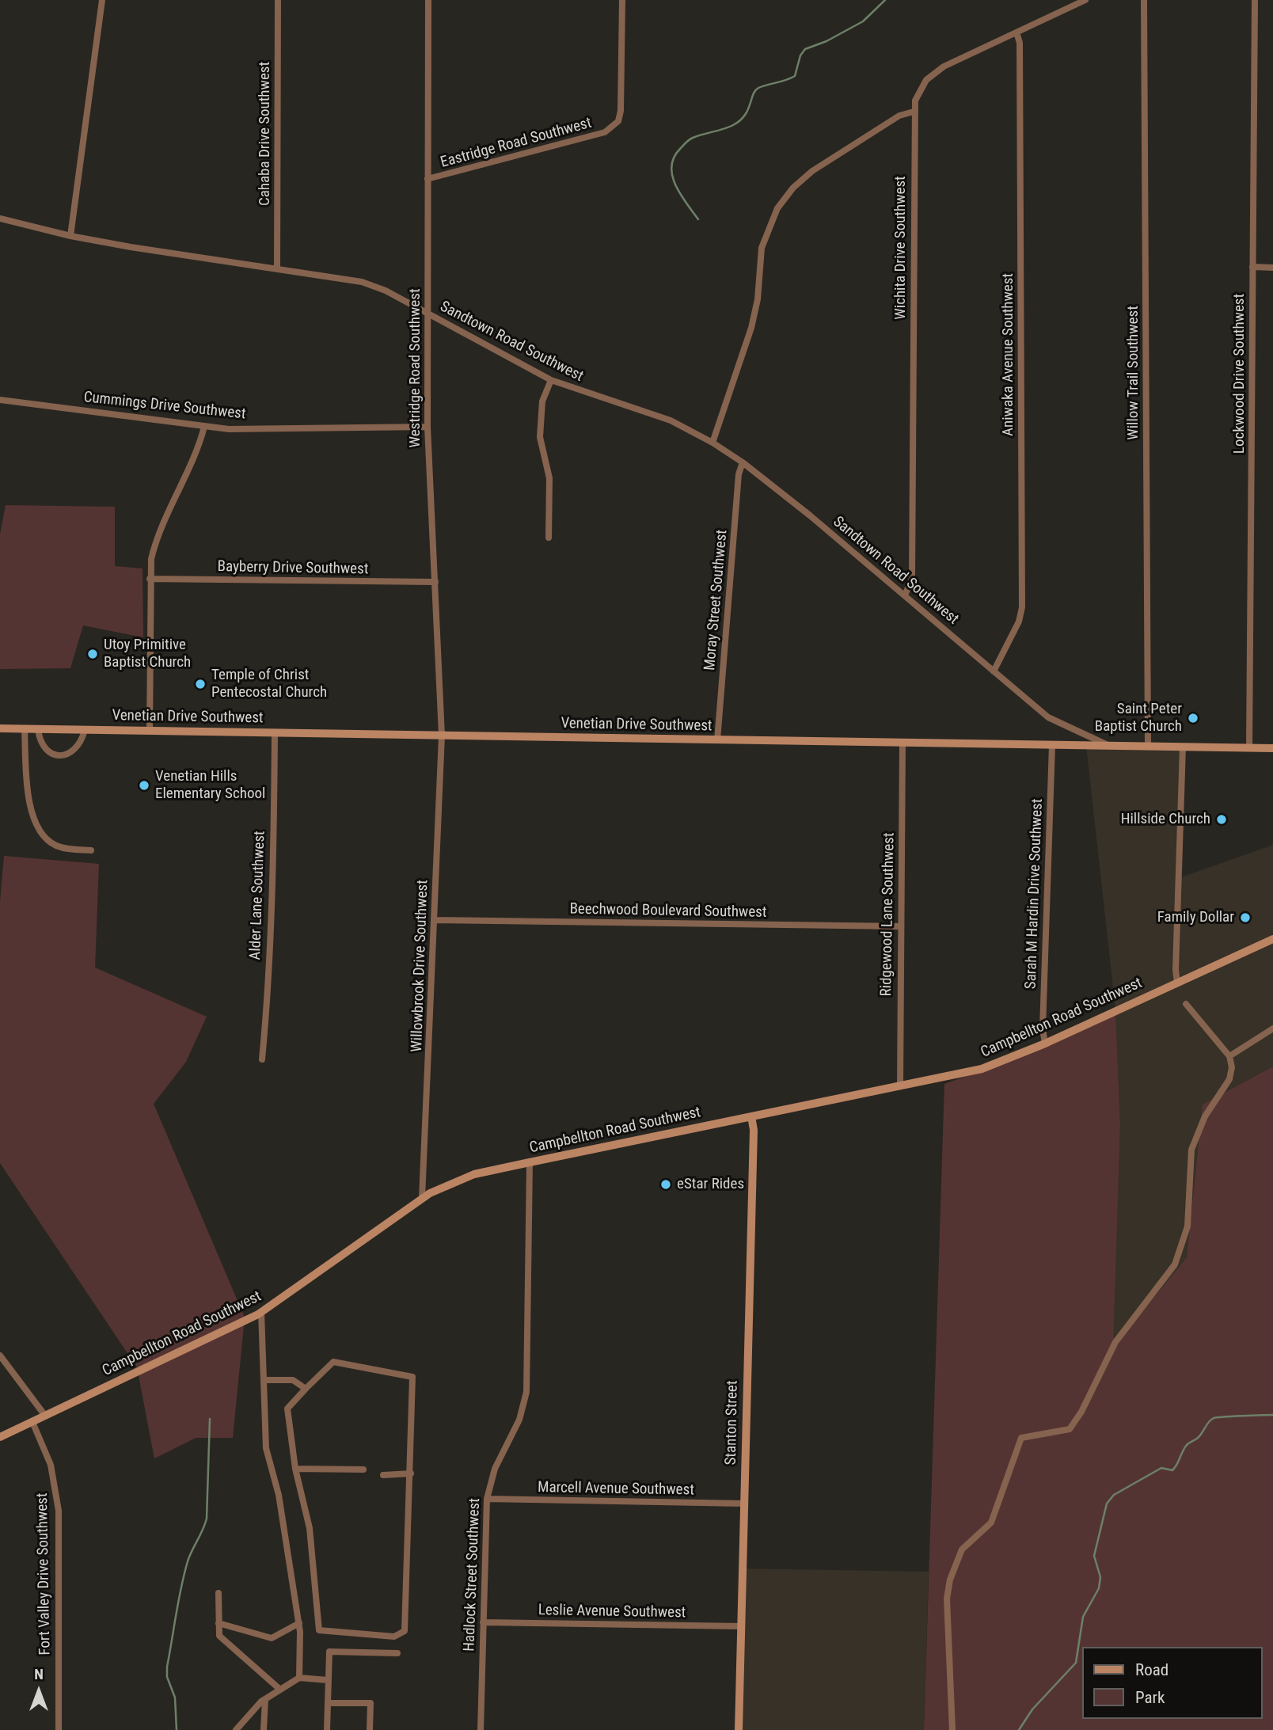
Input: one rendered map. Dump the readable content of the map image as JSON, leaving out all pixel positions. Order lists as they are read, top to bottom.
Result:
{
  "streets": {
    "street": [
      "Cahaba Drive Southwest",
      "Eastridge Road Southwest",
      "Wichita Drive Southwest",
      "Sandtown Road Southwest",
      "Aniwaka Avenue Southwest",
      "Westridge Road Southwest",
      "Willow Trail Southwest",
      "Lockwood Drive Southwest",
      "Cummings Drive Southwest",
      "Bayberry Drive Southwest",
      "Moray Street Southwest",
      "Venetian Drive Southwest",
      "Sarah M Hardin Drive Southwest",
      "Alder Lane Southwest",
      "Beechwood Boulevard Southwest",
      "Ridgewood Lane Southwest",
      "Willowbrook Drive Southwest",
      "Campbellton Road Southwest",
      "Stanton Street",
      "Marcell Avenue Southwest",
      "Fort Valley Drive Southwest",
      "Hadlock Street Southwest",
      "Leslie Avenue Southwest"
    ]
  },
  "crossings": [
    ["Cahaba Drive Southwest", "Sandtown Road Southwest"],
    ["Eastridge Road Southwest", "Westridge Road Southwest"],
    ["Wichita Drive Southwest", "Sandtown Road Southwest"],
    ["Wichita Drive Southwest", "Aniwaka Avenue Southwest"],
    ["Sandtown Road Southwest", "Aniwaka Avenue Southwest"],
    ["Sandtown Road Southwest", "Westridge Road Southwest"],
    ["Sandtown Road Southwest", "Moray Street Southwest"],
    ["Sandtown Road Southwest", "Venetian Drive Southwest"],
    ["Westridge Road Southwest", "Cummings Drive Southwest"],
    ["Westridge Road Southwest", "Bayberry Drive Southwest"],
    ["Westridge Road Southwest", "Venetian Drive Southwest"],
    ["Westridge Road Southwest", "Willowbrook Drive Southwest"],
    ["Willow Trail Southwest", "Venetian Drive Southwest"],
    ["Lockwood Drive Southwest", "Venetian Drive Southwest"],
    ["Moray Street Southwest", "Venetian Drive Southwest"],
    ["Venetian Drive Southwest", "Sarah M Hardin Drive Southwest"],
    ["Venetian Drive Southwest", "Alder Lane Southwest"],
    ["Venetian Drive Southwest", "Ridgewood Lane Southwest"],
    ["Venetian Drive Southwest", "Willowbrook Drive Southwest"],
    ["Sarah M Hardin Drive Southwest", "Campbellton Road Southwest"],
    ["Beechwood Boulevard Southwest", "Ridgewood Lane Southwest"],
    ["Beechwood Boulevard Southwest", "Willowbrook Drive Southwest"],
    ["Ridgewood Lane Southwest", "Campbellton Road Southwest"],
    ["Willowbrook Drive Southwest", "Campbellton Road Southwest"],
    ["Campbellton Road Southwest", "Stanton Street"],
    ["Campbellton Road Southwest", "Fort Valley Drive Southwest"],
    ["Campbellton Road Southwest", "Hadlock Street Southwest"],
    ["Stanton Street", "Marcell Avenue Southwest"],
    ["Stanton Street", "Leslie Avenue Southwest"],
    ["Marcell Avenue Southwest", "Hadlock Street Southwest"],
    ["Hadlock Street Southwest", "Leslie Avenue Southwest"]
  ],
  "places": [
    "Utoy Primitive Baptist Church",
    "Temple of Christ Pentecostal Church",
    "Saint Peter Baptist Church",
    "Venetian Hills Elementary School",
    "Hillside Church",
    "Family Dollar",
    "eStar Rides"
  ],
  "legend": ["Road", "Park"],
  "north": "top"
}
